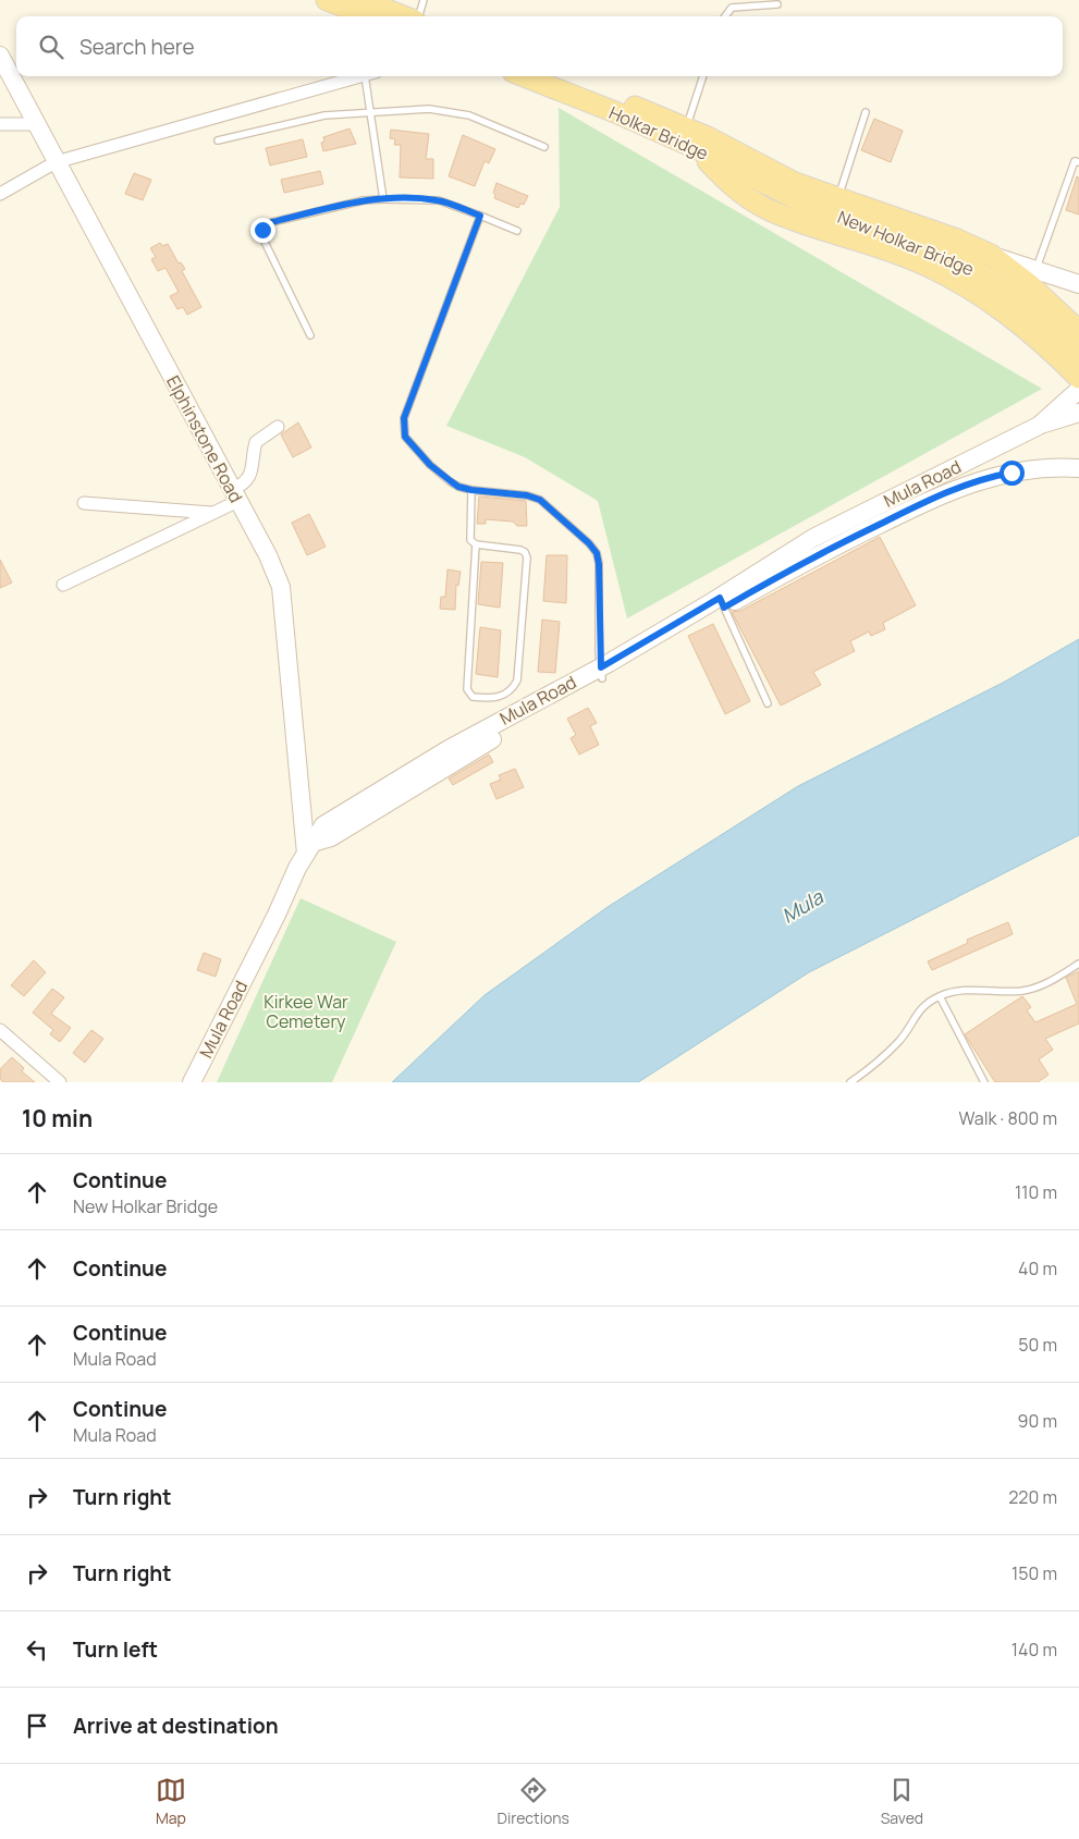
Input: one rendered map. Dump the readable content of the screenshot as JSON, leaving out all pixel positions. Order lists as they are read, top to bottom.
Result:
{
  "streets": {
    "main road": [
      "Holkar Bridge",
      "New Holkar Bridge",
      "Elphinstone Road",
      "Mula Road"
    ]
  },
  "crossings": [
    ["Holkar Bridge", "New Holkar Bridge"],
    ["Elphinstone Road", "Mula Road"]
  ],
  "water": ["Mula"],
  "parks": ["Kirkee War Cemetery"],
  "page": {
    "search": "Search here",
    "heading": ["10 min", "Walk · 800 m"],
    "list": [
      ["Continue", "New Holkar Bridge", "110 m"],
      ["Continue", "40 m"],
      ["Continue", "Mula Road", "50 m"],
      ["Continue", "Mula Road", "90 m"],
      ["Turn right", "220 m"],
      ["Turn right", "150 m"],
      ["Turn left", "140 m"],
      "Arrive at destination"
    ],
    "nav": ["Map", "Directions", "Saved"]
  }
}
